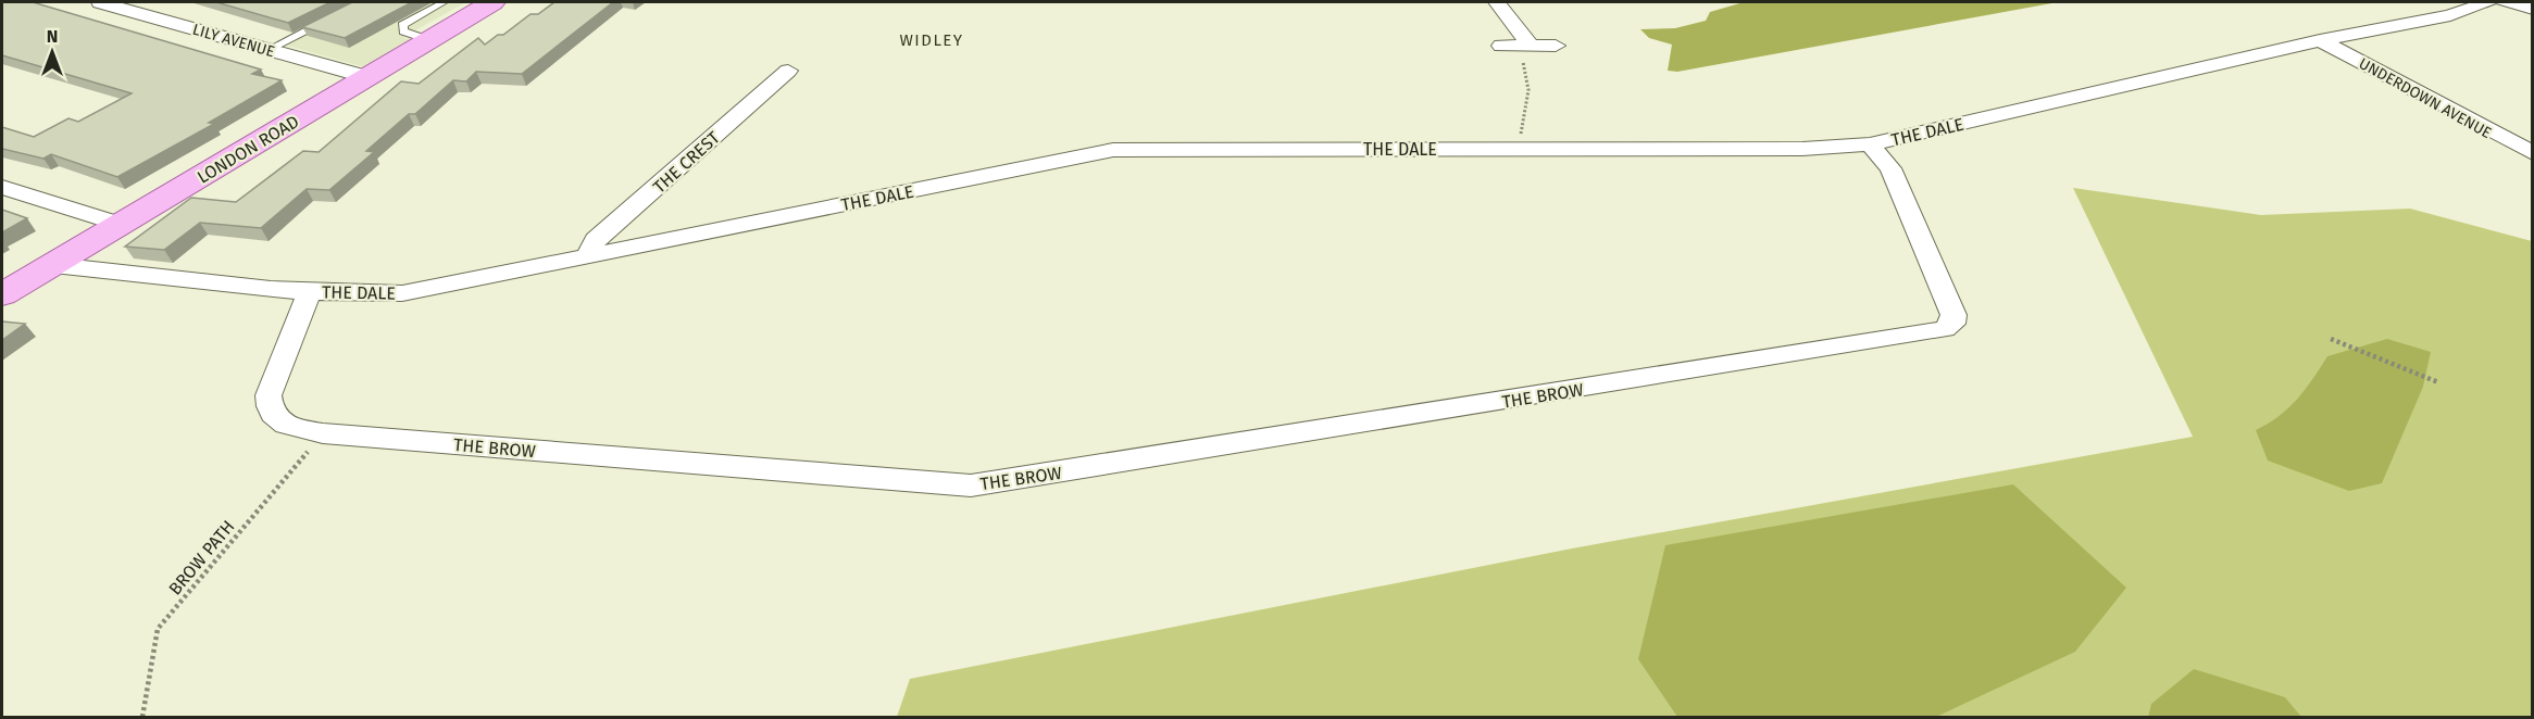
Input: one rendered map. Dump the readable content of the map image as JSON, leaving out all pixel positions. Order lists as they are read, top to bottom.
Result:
{
  "streets": {
    "main road": ["LONDON ROAD"],
    "street": [
      "LILY AVENUE",
      "UNDERDOWN AVENUE",
      "THE DALE",
      "THE CREST",
      "THE BROW"
    ],
    "path": ["BROW PATH"]
  },
  "crossings": [
    ["LILY AVENUE", "LONDON ROAD"],
    ["UNDERDOWN AVENUE", "THE DALE"],
    ["THE DALE", "THE CREST"],
    ["THE DALE", "THE BROW"],
    ["THE BROW", "BROW PATH"]
  ],
  "districts": ["WIDLEY"],
  "north": "top"
}
